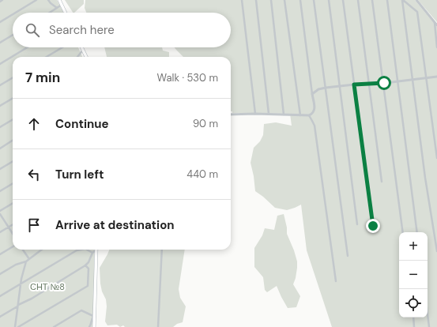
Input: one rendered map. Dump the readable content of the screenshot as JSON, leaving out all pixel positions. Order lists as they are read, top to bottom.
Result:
{
  "parks": ["СНТ №8"],
  "page": {
    "search": "Search here",
    "heading": ["7 min", "Walk · 530 m"],
    "list": [
      ["Continue", "90 m"],
      ["Turn left", "440 m"],
      "Arrive at destination"
    ],
    "map_buttons": ["+", "−"]
  }
}
